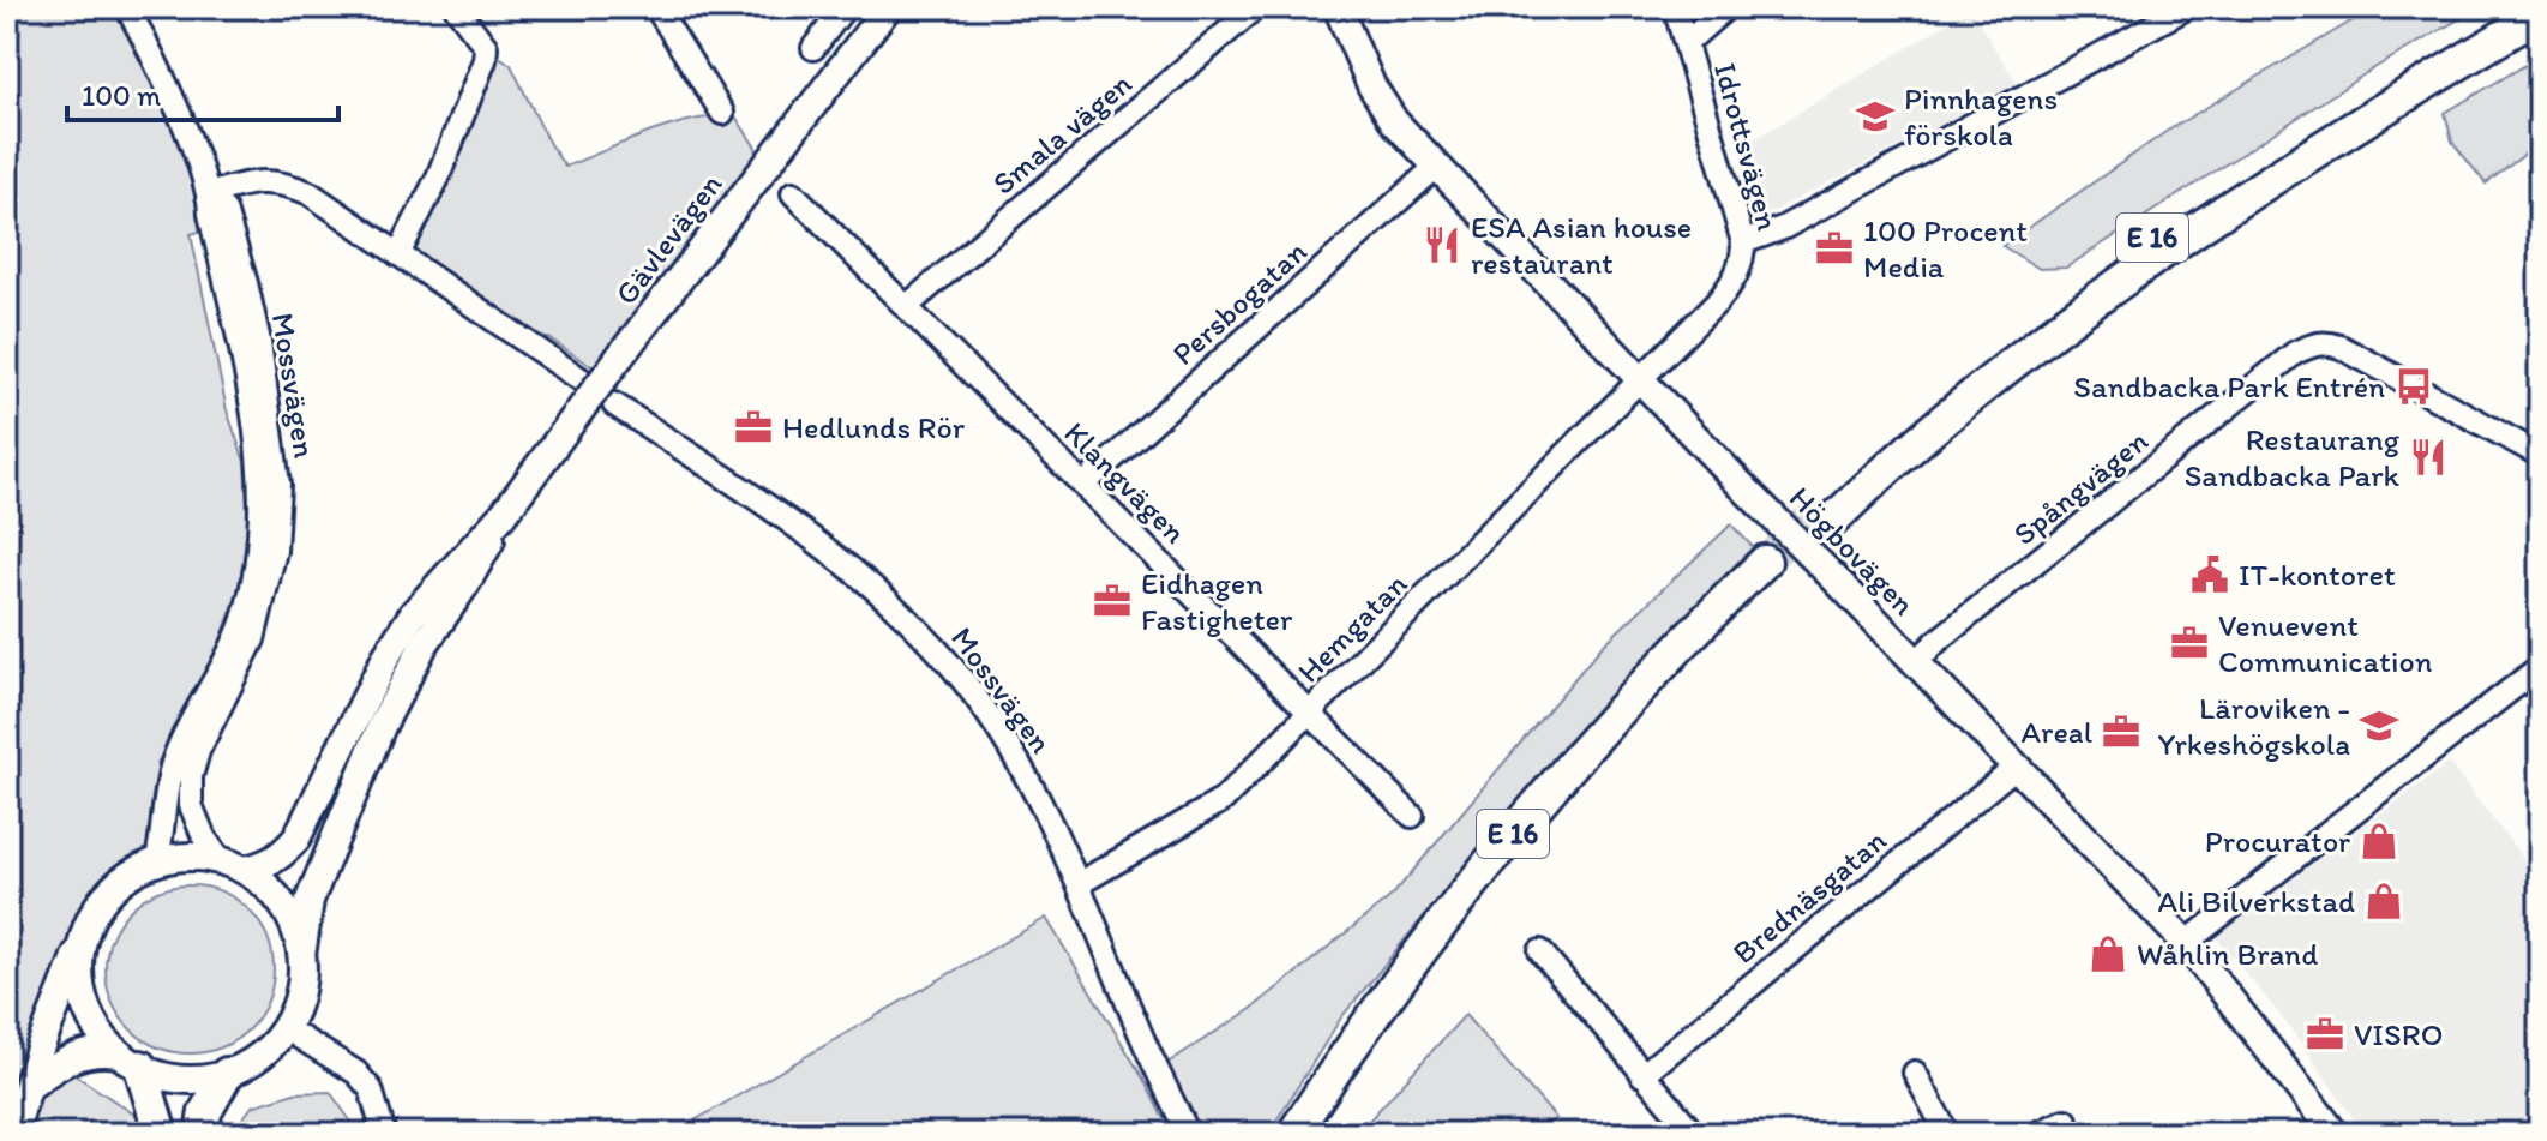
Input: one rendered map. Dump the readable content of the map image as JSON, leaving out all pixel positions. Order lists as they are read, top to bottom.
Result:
{
  "streets": {
    "highway": ["E 16"],
    "main road": ["Gävlevägen", "Högbovägen"],
    "street": [
      "Smala vägen",
      "Idrottsvägen",
      "Persbogatan",
      "Mossvägen",
      "Klangvägen",
      "Spångvägen",
      "Hemgatan",
      "Brednäsgatan"
    ]
  },
  "crossings": [
    ["Smala vägen", "Klangvägen"],
    ["Idrottsvägen", "Högbovägen"],
    ["Idrottsvägen", "Hemgatan"],
    ["Gävlevägen", "Mossvägen"],
    ["Persbogatan", "Klangvägen"],
    ["Persbogatan", "Högbovägen"],
    ["Mossvägen", "Hemgatan"],
    ["Klangvägen", "Hemgatan"],
    ["Spångvägen", "Högbovägen"],
    ["Högbovägen", "Hemgatan"],
    ["Högbovägen", "Brednäsgatan"]
  ],
  "places": {
    "school or university": ["Pinnhagens förskola", "Läroviken - Yrkeshögskola"],
    "restaurant": ["ESA Asian house restaurant", "Restaurang Sandbacka Park"],
    "office": [
      "100 Procent Media",
      "Hedlunds Rör",
      "Eidhagen Fastigheter",
      "Venuevent Communication",
      "Areal",
      "VISRO"
    ],
    "bus stop": ["Sandbacka Park Entrén"],
    "public building": ["IT-kontoret"],
    "shop": ["Procurator", "Ali Bilverkstad", "Wåhlin Brand"]
  },
  "scale_bar": "100 m"
}
